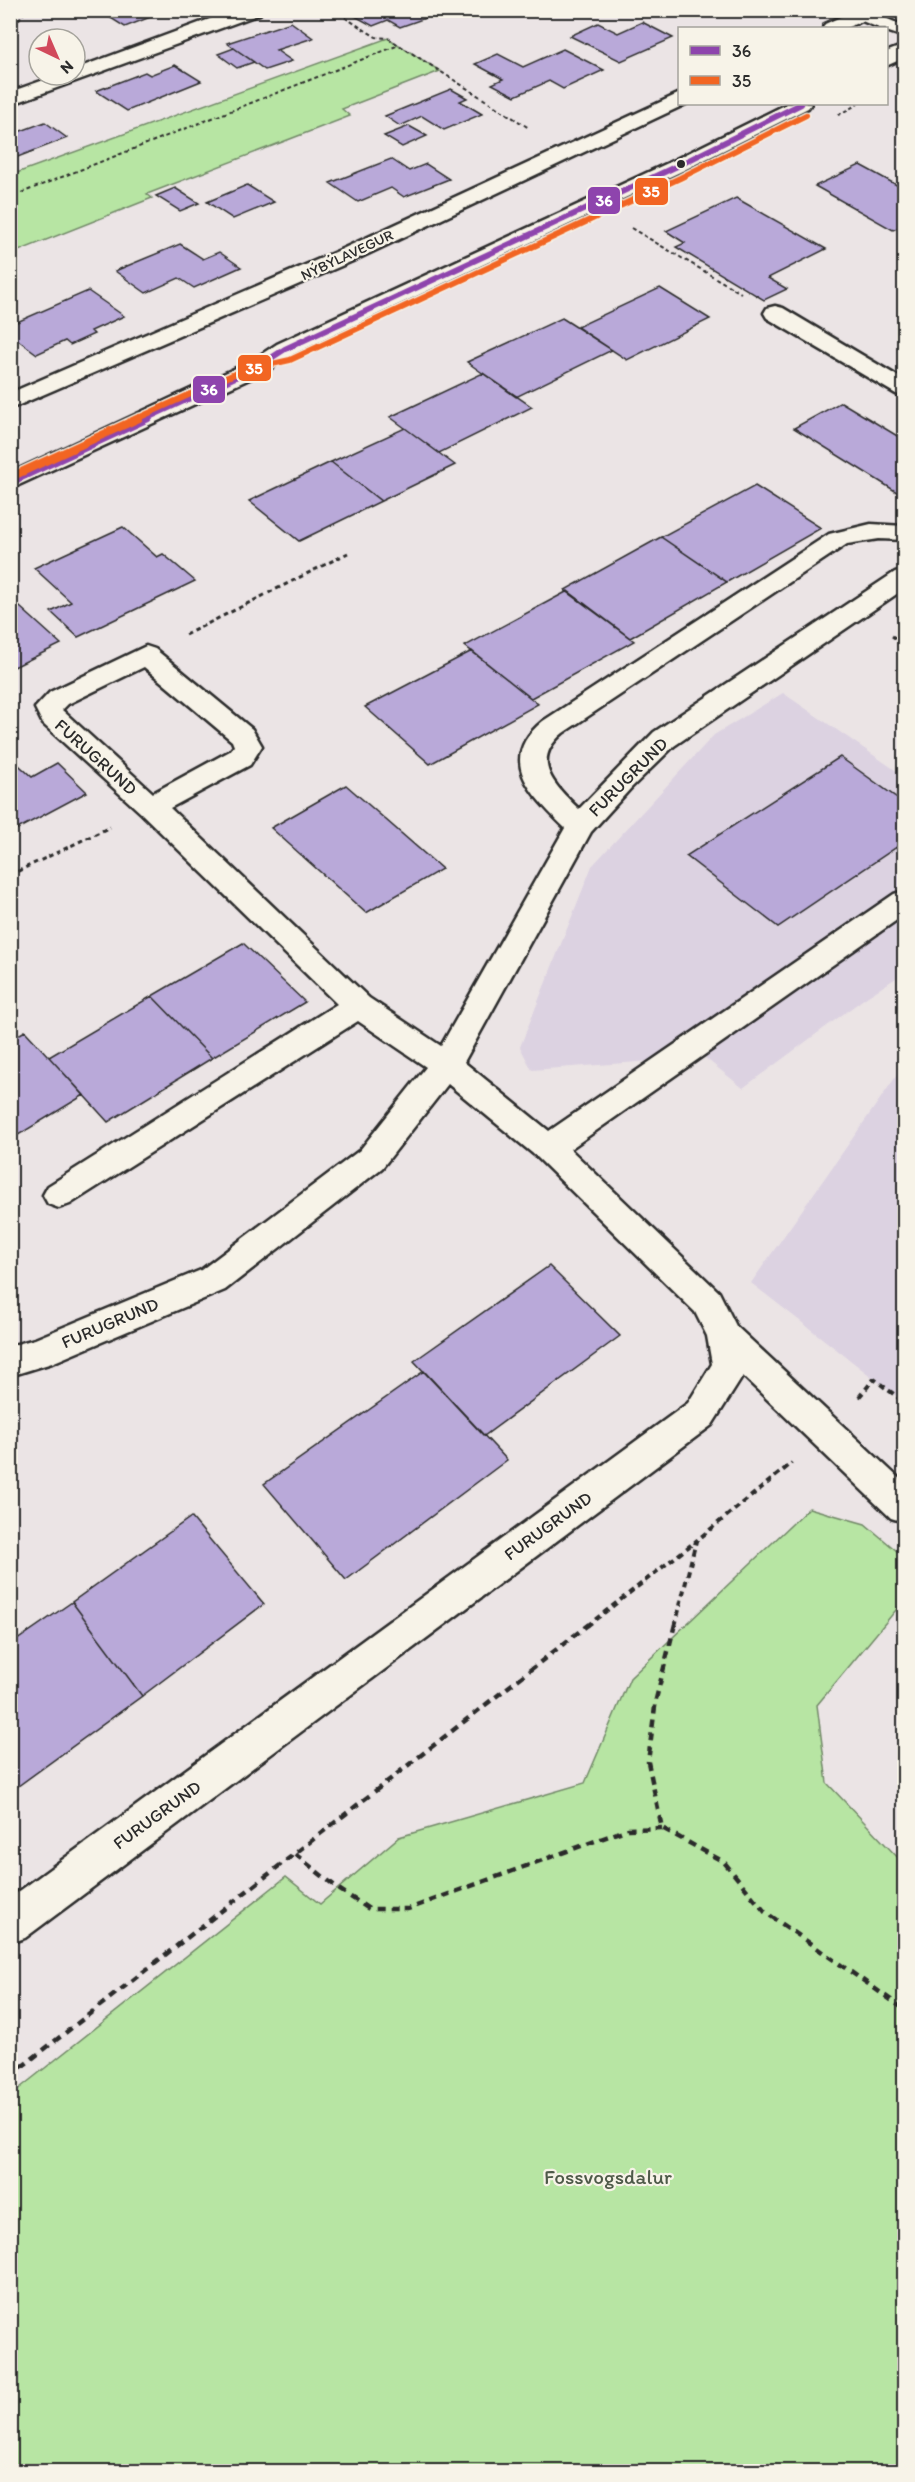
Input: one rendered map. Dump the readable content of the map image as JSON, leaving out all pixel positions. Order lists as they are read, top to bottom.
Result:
{
  "streets": {
    "street": ["NÝBÝLAVEGUR", "FURUGRUND"]
  },
  "parks": ["Fossvogsdalur"],
  "lines": ["transit line 36", "transit line 35"],
  "legend": ["36", "35"],
  "north": "bottom right"
}
